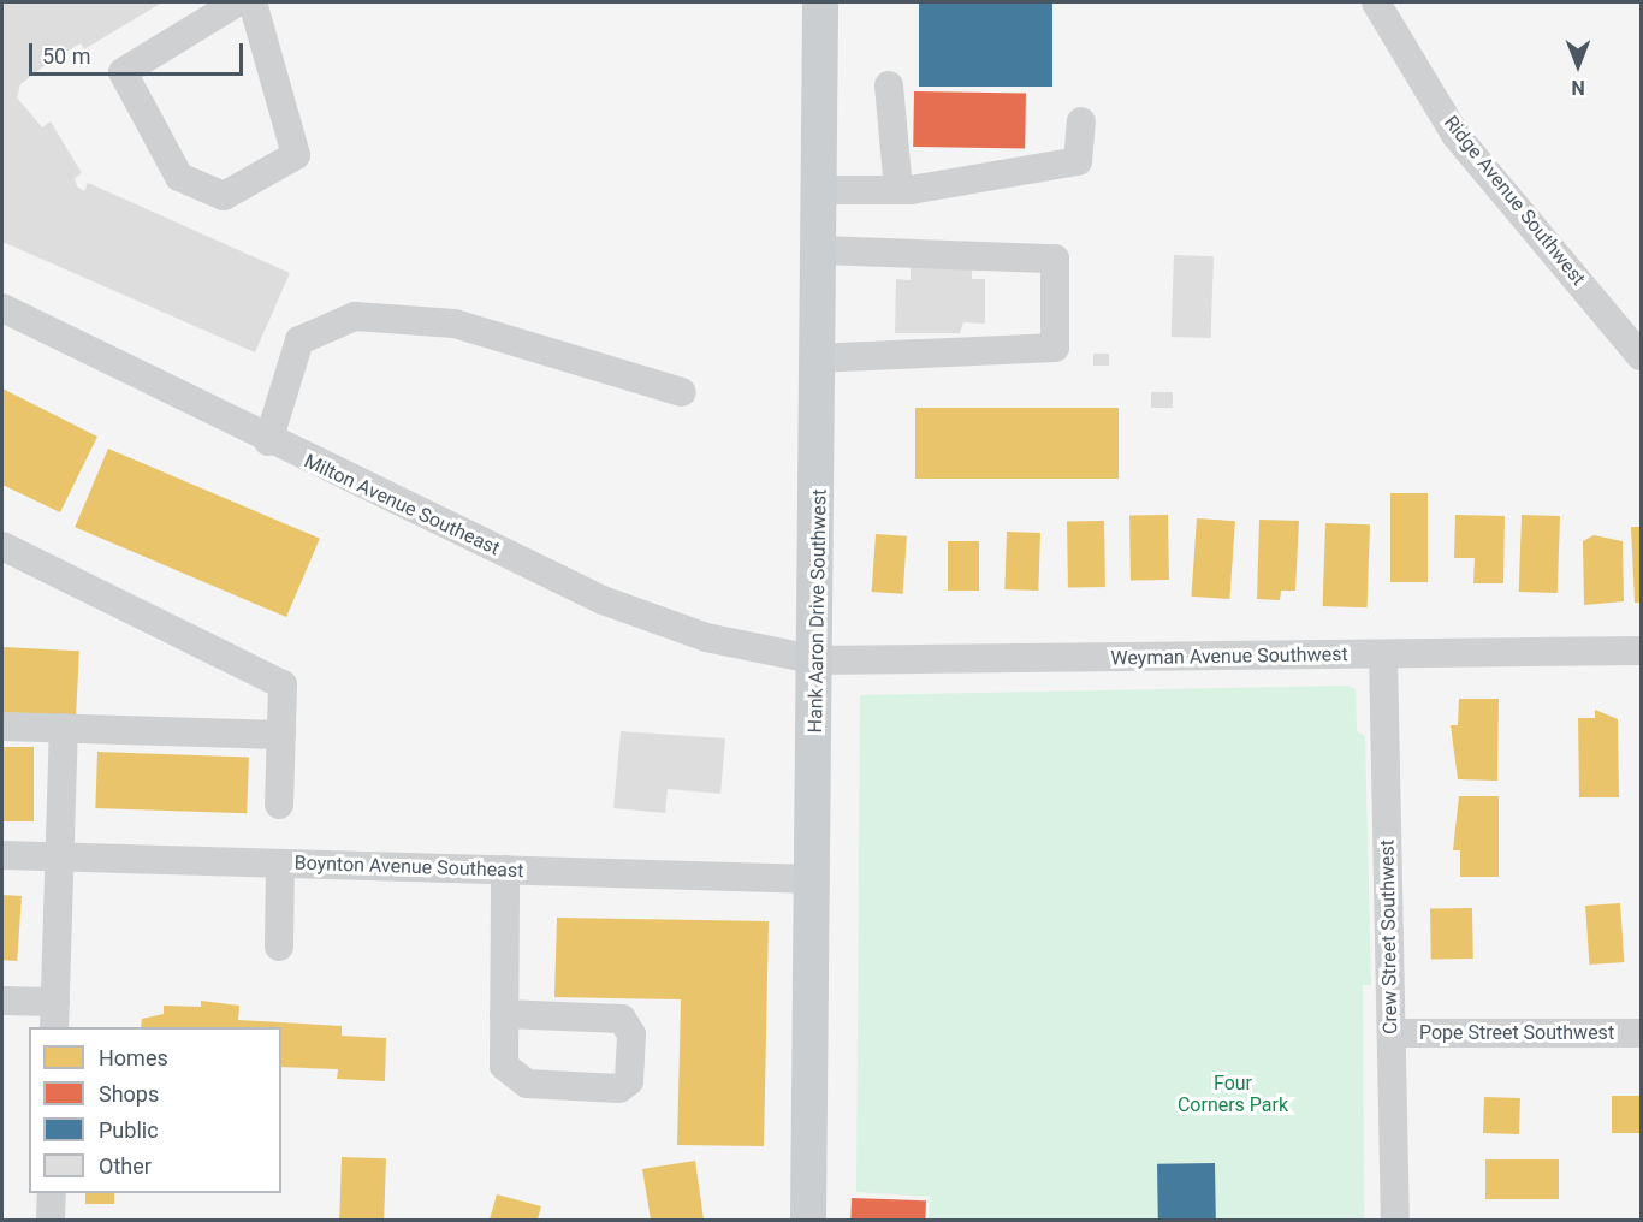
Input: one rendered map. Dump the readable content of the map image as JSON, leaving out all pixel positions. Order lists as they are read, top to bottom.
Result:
{
  "streets": {
    "main road": ["Hank Aaron Drive Southwest"],
    "street": [
      "Ridge Avenue Southwest",
      "Milton Avenue Southeast",
      "Weyman Avenue Southwest",
      "Boynton Avenue Southeast",
      "Crew Street Southwest",
      "Pope Street Southwest"
    ]
  },
  "crossings": [
    ["Milton Avenue Southeast", "Hank Aaron Drive Southwest"],
    ["Milton Avenue Southeast", "Weyman Avenue Southwest"],
    ["Hank Aaron Drive Southwest", "Weyman Avenue Southwest"],
    ["Hank Aaron Drive Southwest", "Boynton Avenue Southeast"],
    ["Weyman Avenue Southwest", "Crew Street Southwest"],
    ["Crew Street Southwest", "Pope Street Southwest"]
  ],
  "parks": ["Four Corners Park"],
  "legend": [
    "Homes",
    "Shops",
    "Public",
    "Other"
  ],
  "scale_bar": "50 m",
  "north": "bottom"
}
